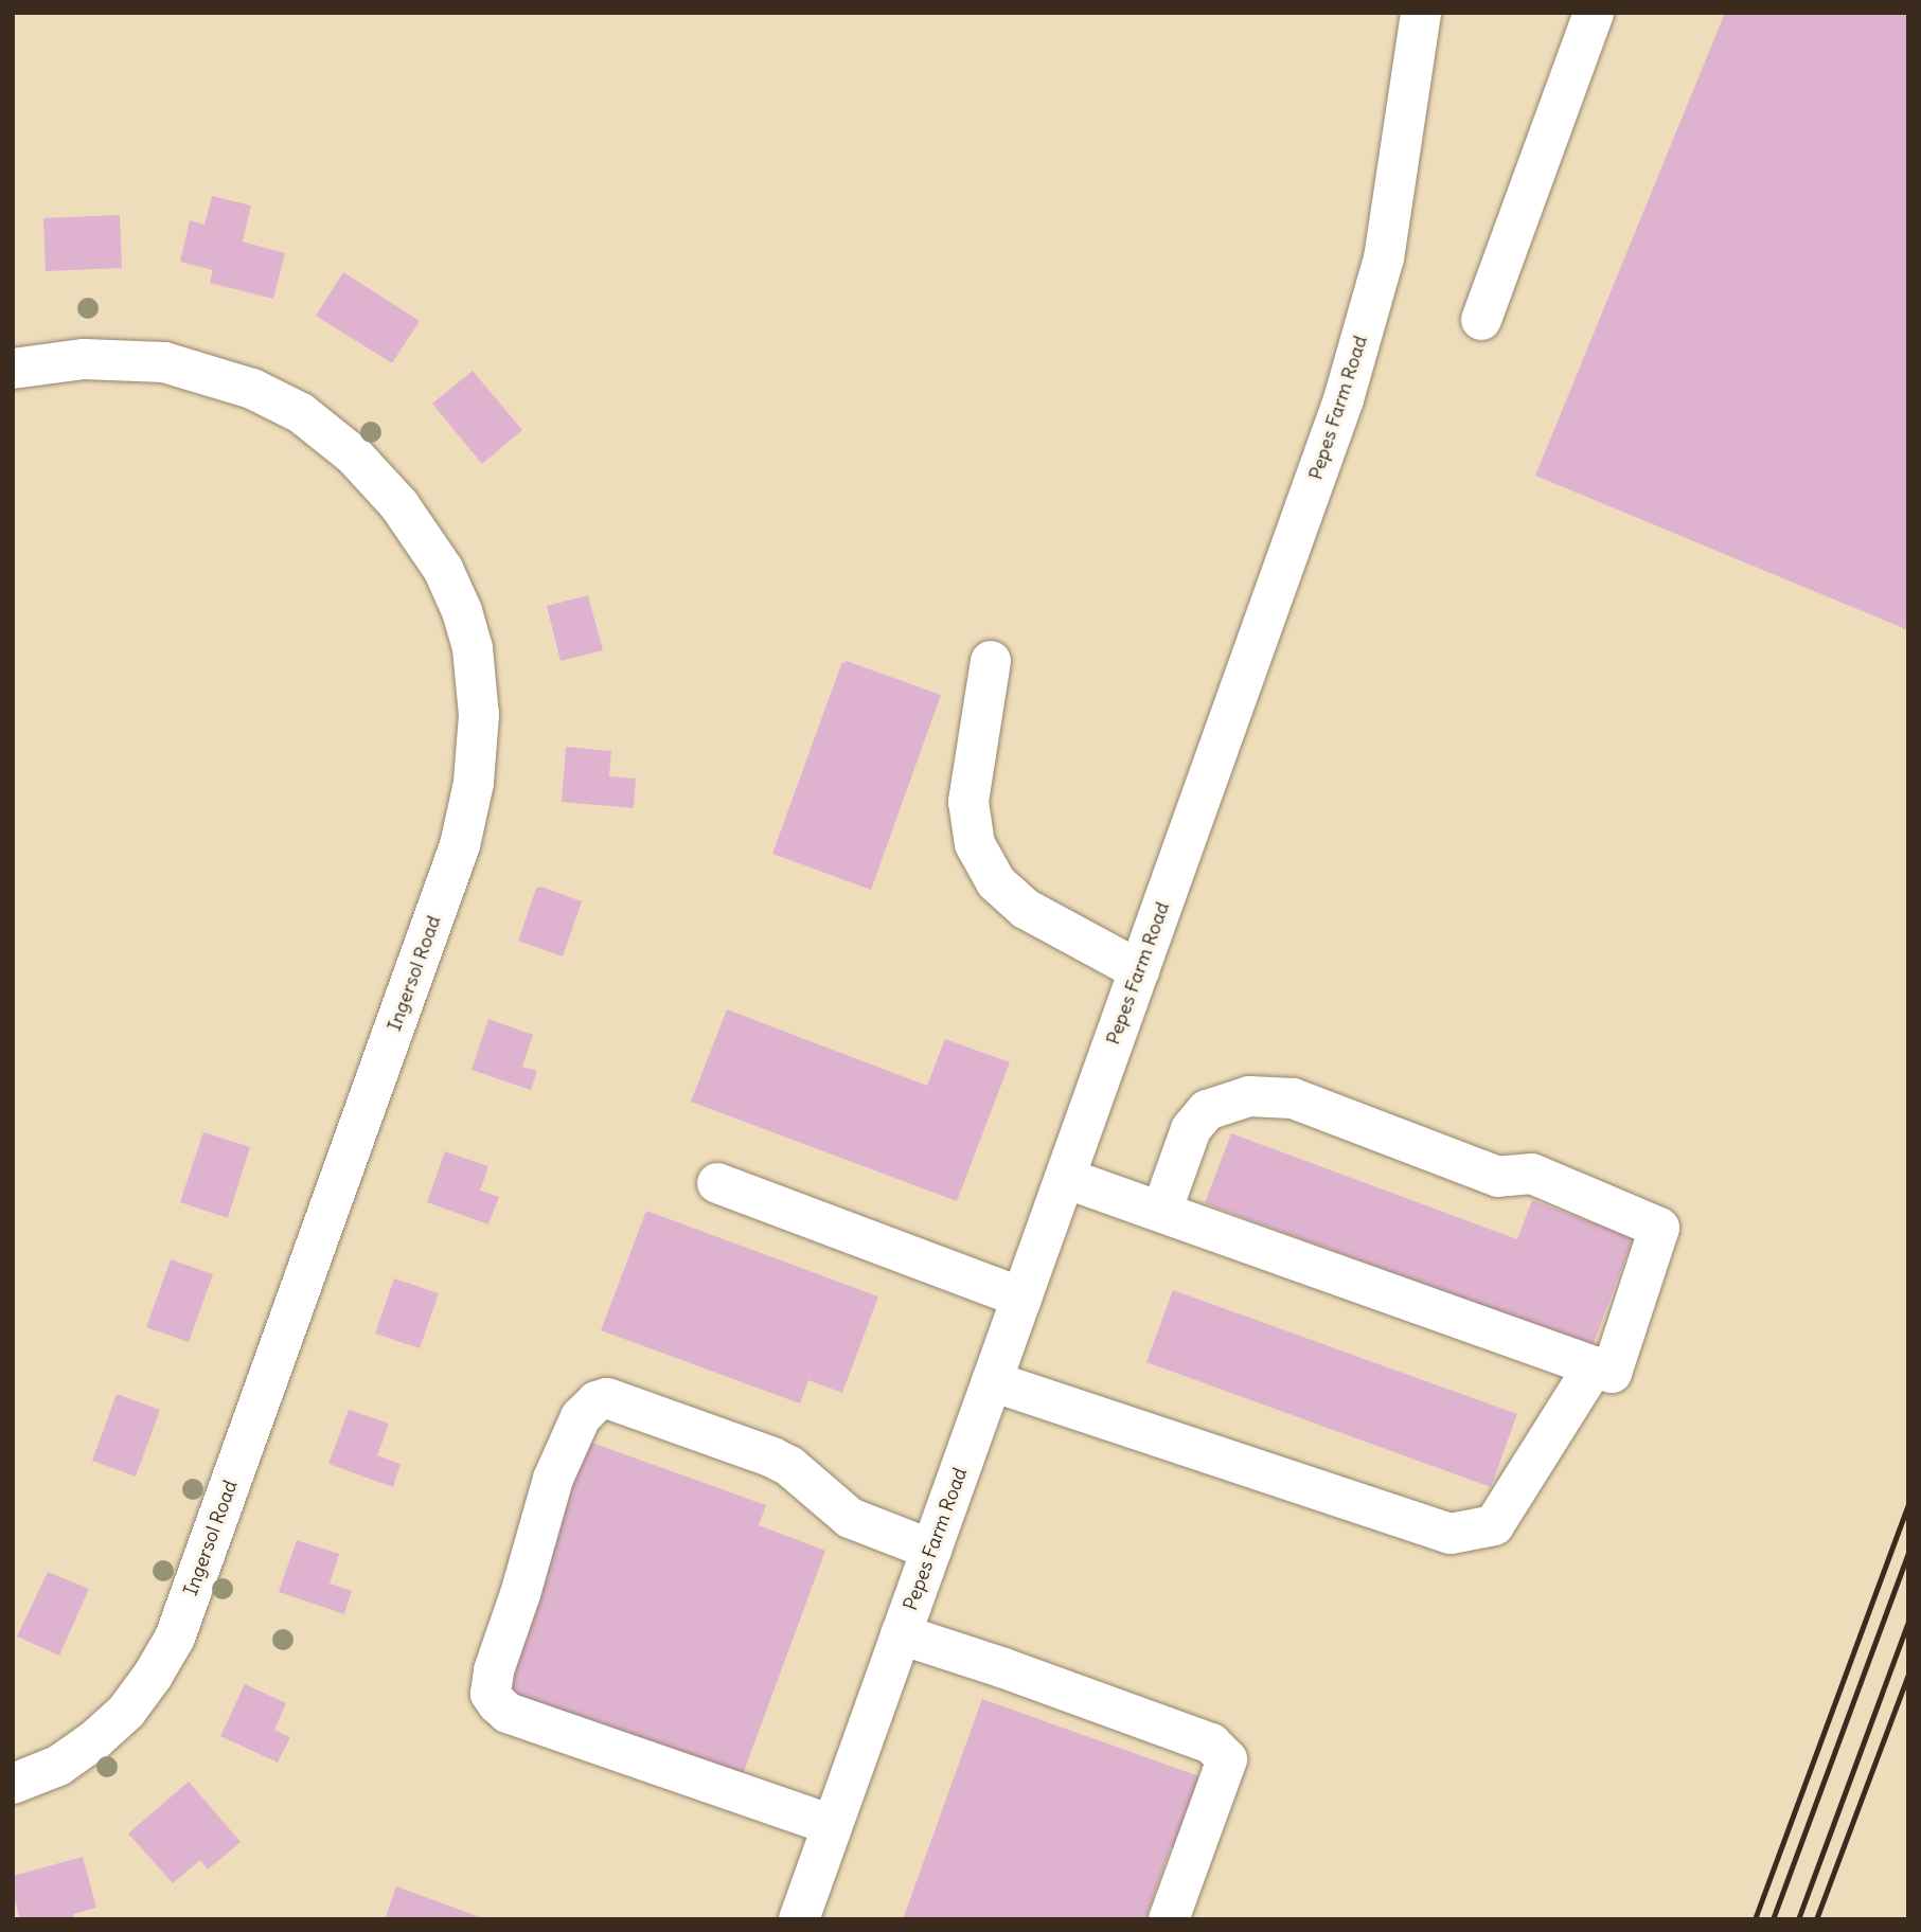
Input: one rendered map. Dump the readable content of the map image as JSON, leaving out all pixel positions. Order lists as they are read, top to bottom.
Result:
{
  "streets": {
    "street": ["Pepes Farm Road", "Ingersol Road"]
  }
}
